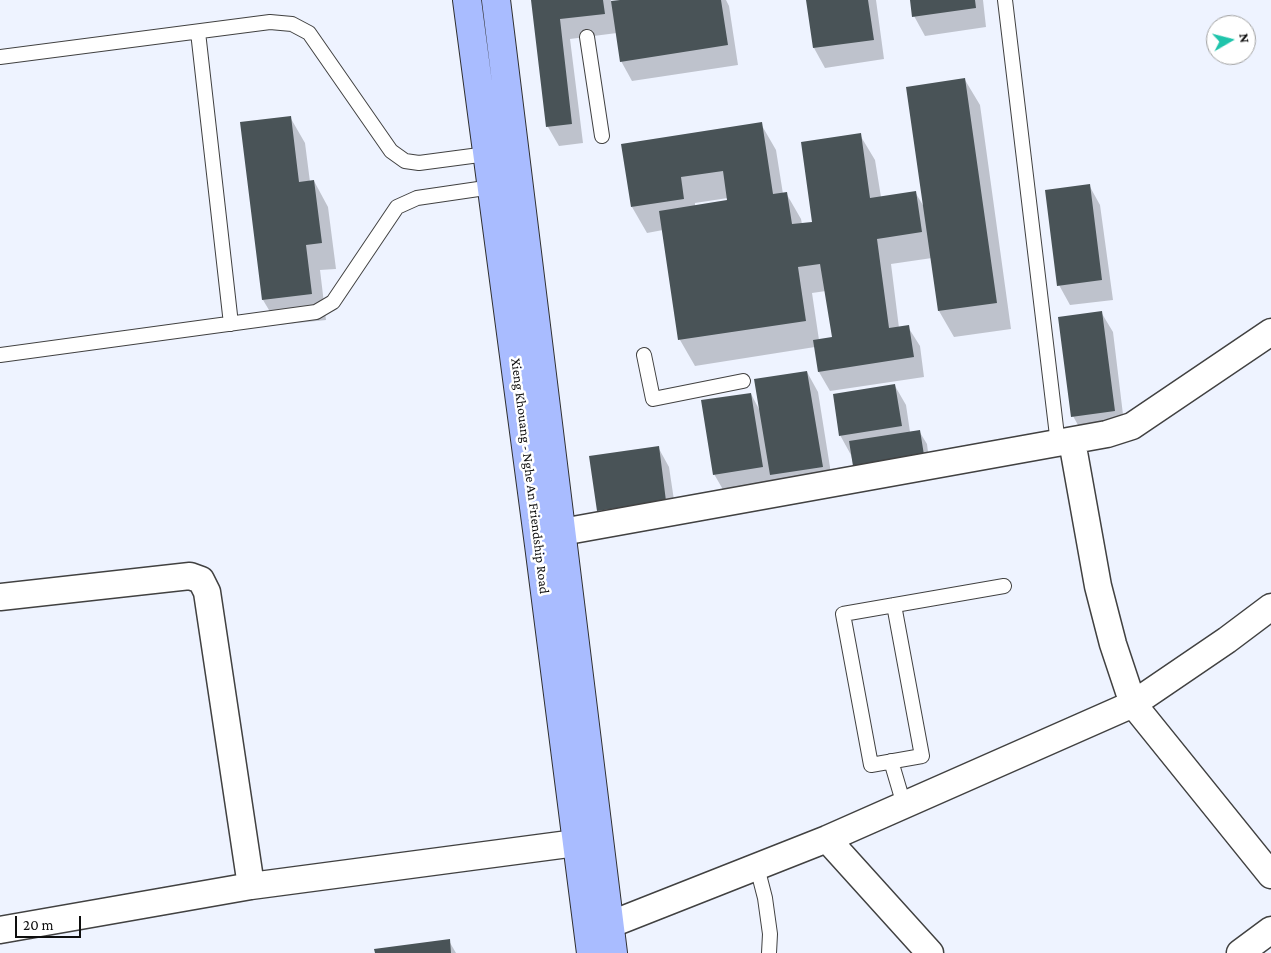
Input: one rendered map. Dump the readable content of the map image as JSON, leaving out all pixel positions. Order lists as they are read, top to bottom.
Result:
{
  "streets": {
    "street": ["Xieng Khouang - Nghe An Friendship Road"]
  },
  "scale_bar": "20 m",
  "north": "right"
}
